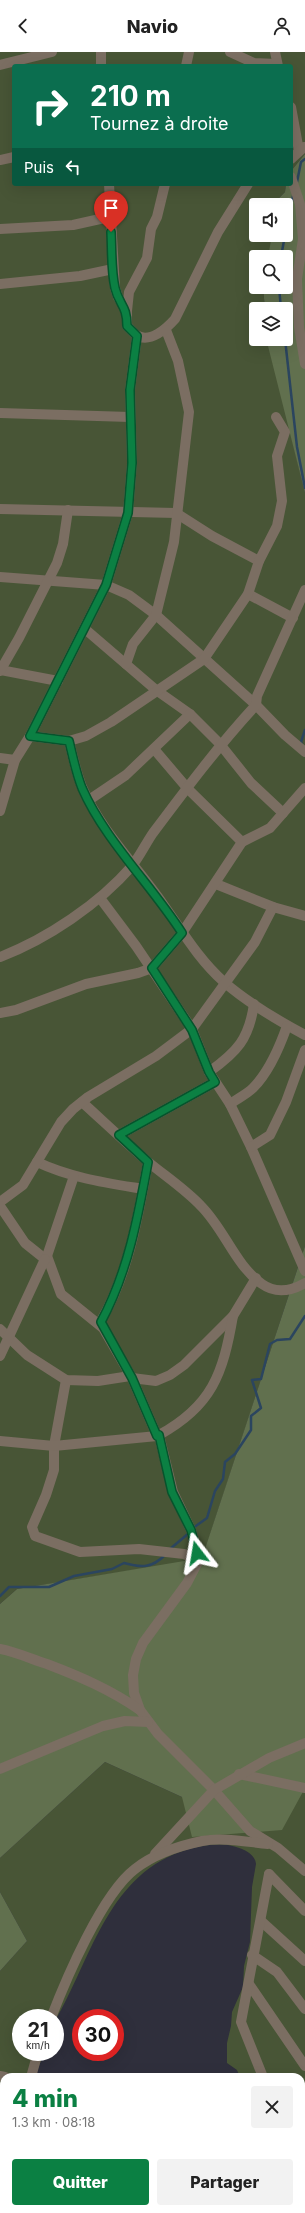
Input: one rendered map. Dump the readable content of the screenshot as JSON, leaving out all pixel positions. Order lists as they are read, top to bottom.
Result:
{
  "page": {
    "header": "Navio",
    "turn": ["210 m", "Tournez à droite"],
    "then": "Puis",
    "speed": "21 km/h",
    "limit": "30",
    "heading": ["4 min", "1.3 km · 08:18"],
    "buttons": ["Quitter", "Partager"]
  }
}
